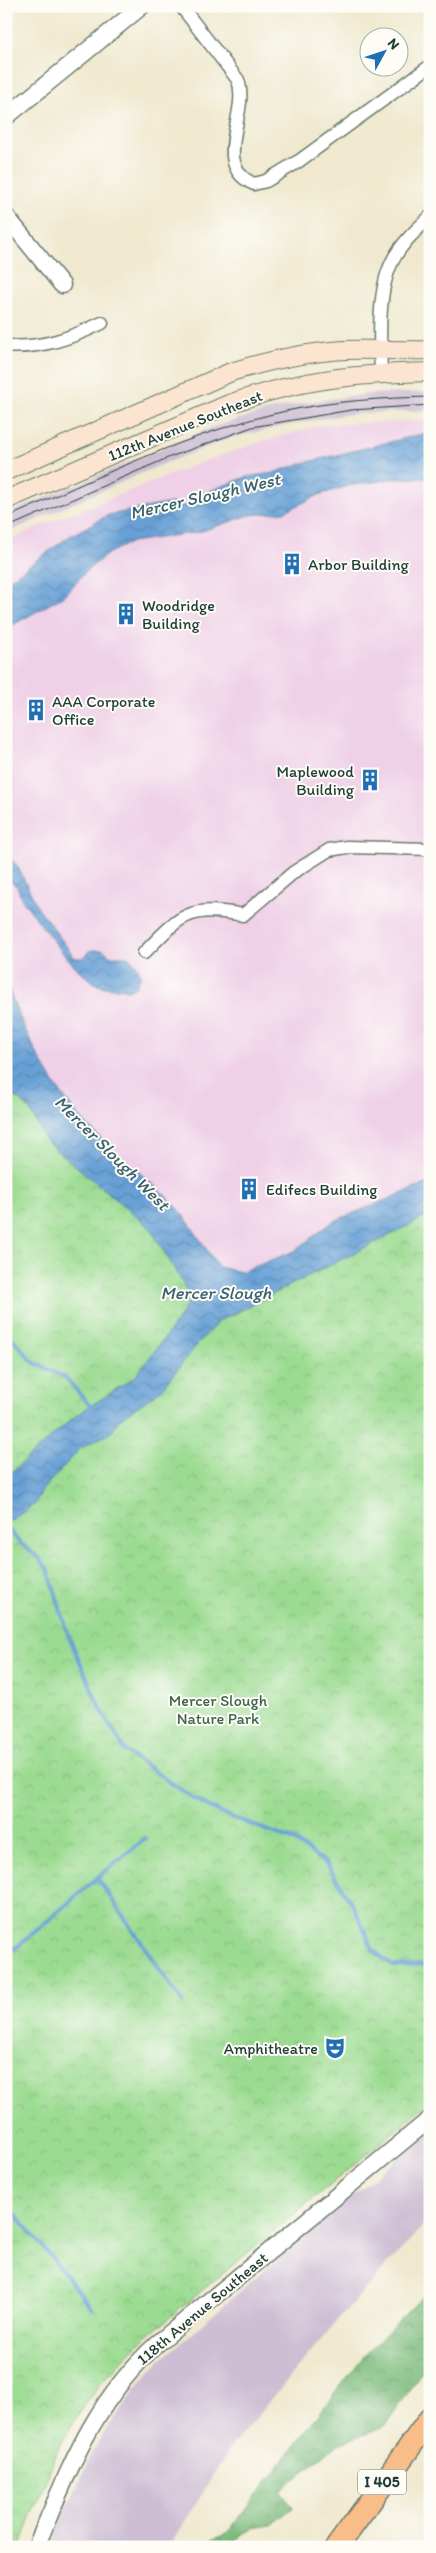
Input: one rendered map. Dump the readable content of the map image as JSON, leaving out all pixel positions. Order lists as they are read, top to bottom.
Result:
{
  "streets": {
    "highway": ["I 405"],
    "main road": ["112th Avenue Southeast"],
    "street": ["118th Avenue Southeast"]
  },
  "water": ["Mercer Slough West", "Mercer Slough"],
  "parks": ["Mercer Slough Nature Park"],
  "places": {
    "building": [
      "Arbor Building",
      "Woodridge Building",
      "AAA Corporate Office",
      "Maplewood Building",
      "Edifecs Building"
    ],
    "theatre": ["Amphitheatre"]
  },
  "north": "top right"
}
